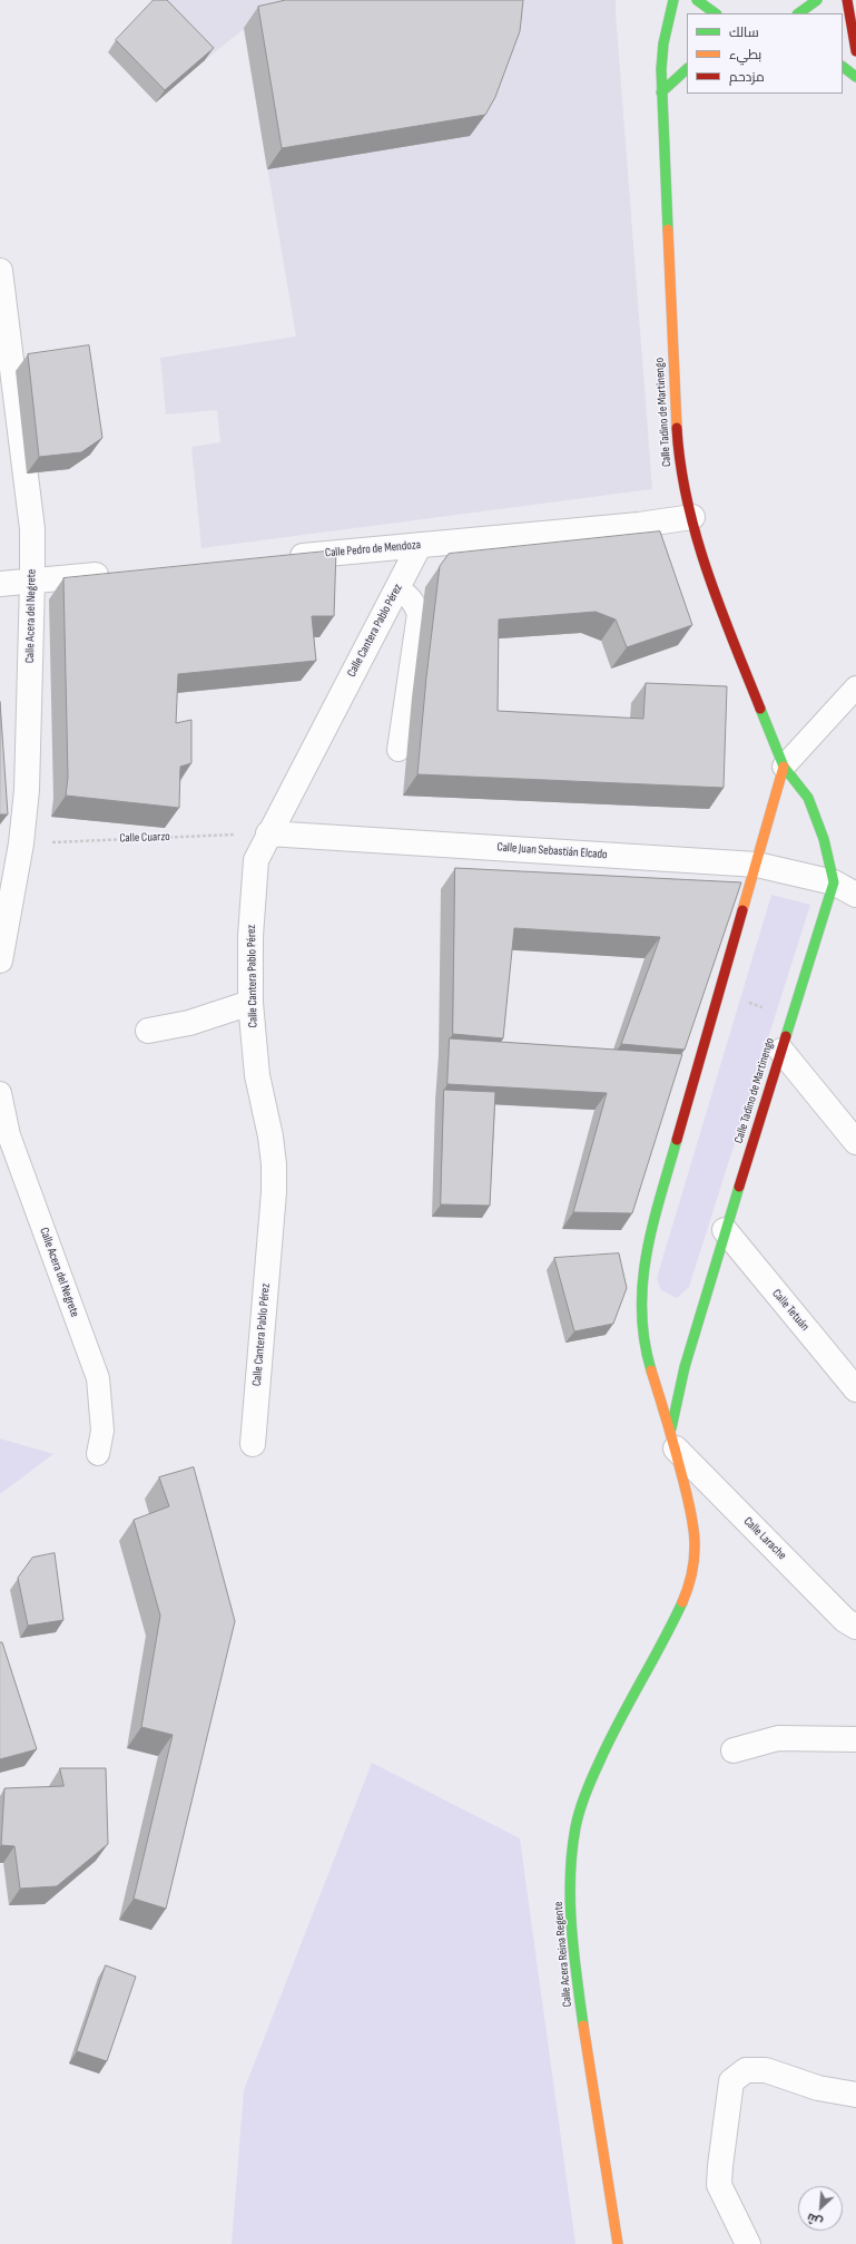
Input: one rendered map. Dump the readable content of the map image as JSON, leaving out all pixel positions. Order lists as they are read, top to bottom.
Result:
{
  "streets": {
    "street": [
      "Calle Tadino de Martinengo",
      "Calle Pedro de Mendoza",
      "Calle Acera del Negrete",
      "Calle Cantera Pablo Pérez",
      "Calle Juan Sebastián Elcado",
      "Calle Tetuán",
      "Calle Larache",
      "Calle Acera Reina Regente"
    ],
    "path": ["Calle Cuarzo"]
  },
  "crossings": [
    ["Calle Tadino de Martinengo", "Calle Pedro de Mendoza"],
    ["Calle Tadino de Martinengo", "Calle Juan Sebastián Elcado"],
    ["Calle Tadino de Martinengo", "Calle Tetuán"],
    ["Calle Tadino de Martinengo", "Calle Larache"],
    ["Calle Tadino de Martinengo", "Calle Acera Reina Regente"],
    ["Calle Pedro de Mendoza", "Calle Cantera Pablo Pérez"],
    ["Calle Acera del Negrete", "Calle Cuarzo"],
    ["Calle Cantera Pablo Pérez", "Calle Cuarzo"],
    ["Calle Cantera Pablo Pérez", "Calle Juan Sebastián Elcado"],
    ["Calle Cuarzo", "Calle Juan Sebastián Elcado"]
  ],
  "legend": ["سالك", "بطيء", "مزدحم"],
  "north": "bottom left"
}
